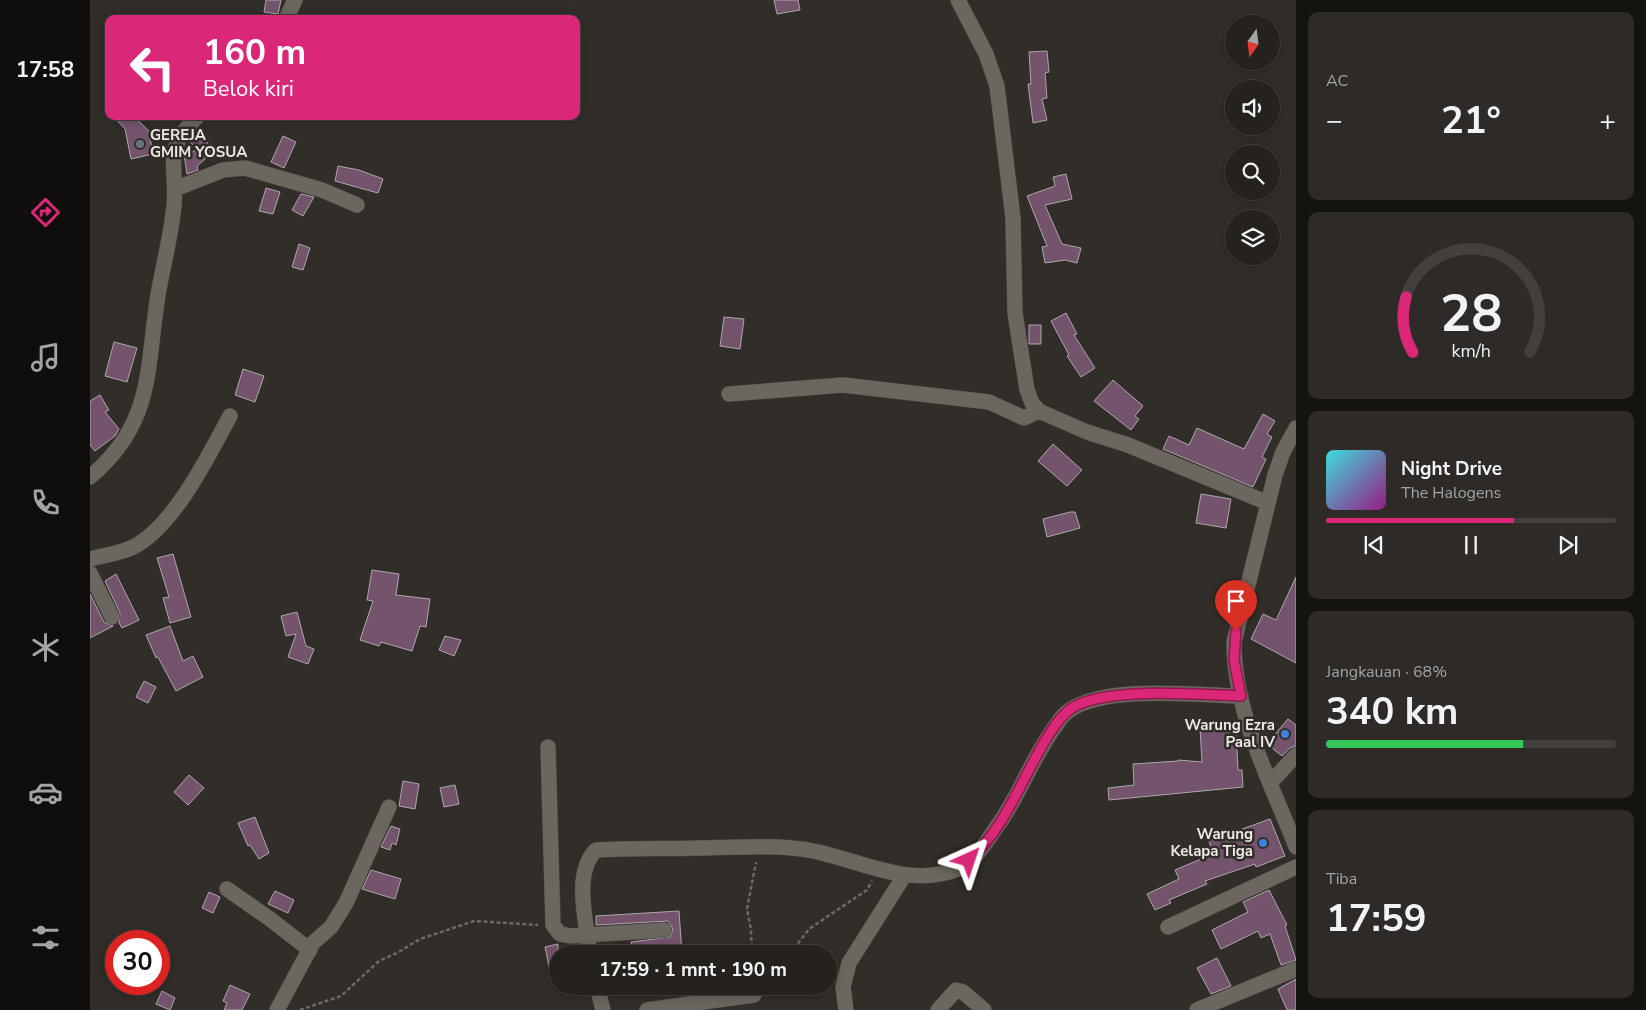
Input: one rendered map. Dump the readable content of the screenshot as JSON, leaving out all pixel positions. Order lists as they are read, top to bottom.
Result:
{
  "places": ["GEREJA GMIM YOSUA", "Warung Ezra Paal IV", "Warung Kelapa Tiga"],
  "north": "bottom",
  "page": {
    "tabs": "17:58",
    "tile": [
      "AC",
      ["Jangkauan · 68%", "340 km"],
      ["Tiba", "17:59"]
    ],
    "turn": ["160 m", "Belok kiri"],
    "heat": ["−", "21°", "+"],
    "song": ["Night Drive", "The Halogens"],
    "limit": "30",
    "trip": "17:59 · 1 mnt · 190 m",
    "gauge": ["28", "km/h"]
  }
}
